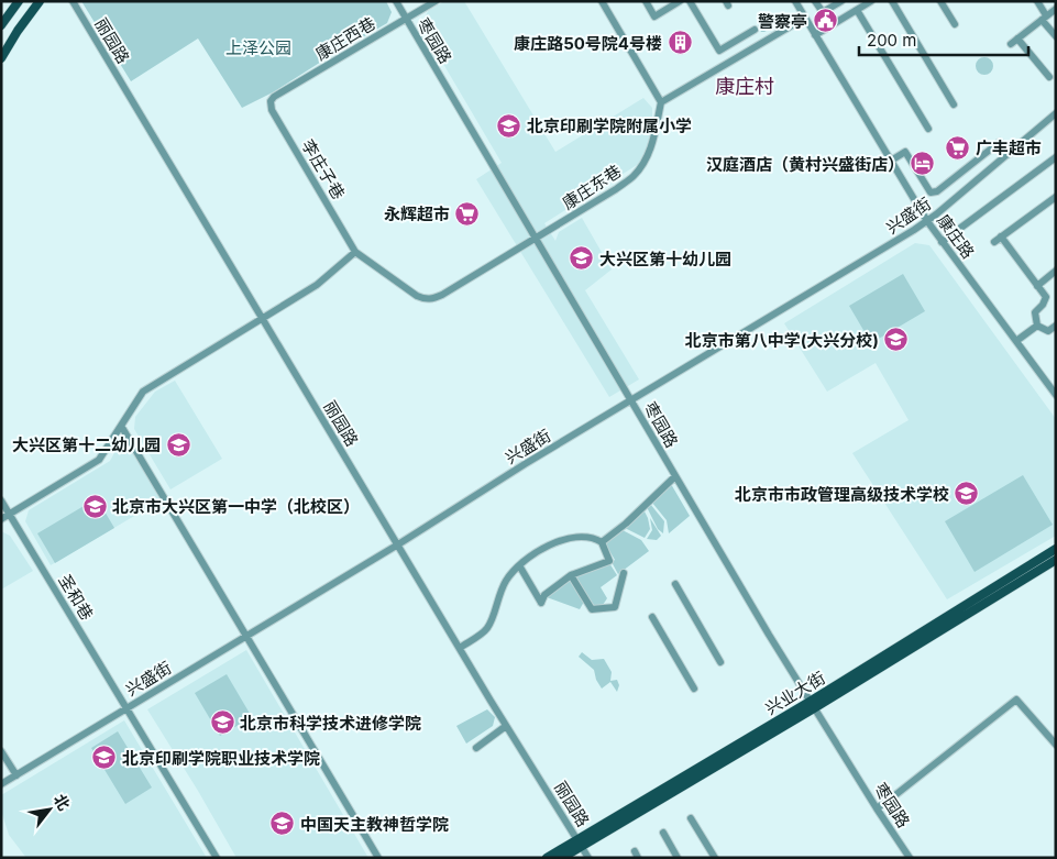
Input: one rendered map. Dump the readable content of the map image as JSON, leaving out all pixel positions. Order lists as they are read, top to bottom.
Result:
{
  "streets": {
    "main road": ["兴业大街"],
    "street": [
      "康庄西巷",
      "丽园路",
      "枣园路",
      "李庄子巷",
      "康庄东巷",
      "兴盛街",
      "康庄路",
      "圣和巷"
    ]
  },
  "crossings": [
    ["康庄西巷", "枣园路"],
    ["康庄西巷", "李庄子巷"],
    ["丽园路", "兴盛街"],
    ["丽园路", "兴业大街"],
    ["枣园路", "康庄东巷"],
    ["枣园路", "兴盛街"],
    ["枣园路", "兴业大街"],
    ["李庄子巷", "康庄东巷"],
    ["兴盛街", "康庄路"],
    ["兴盛街", "圣和巷"]
  ],
  "districts": ["康庄村"],
  "parks": ["上泽公园"],
  "places": {
    "public building": ["警察亭"],
    "building": ["康庄路50号院4号楼"],
    "school or university": [
      "北京印刷学院附属小学",
      "大兴区第十幼儿园",
      "北京市第八中学(大兴分校)",
      "大兴区第十二幼儿园",
      "北京市市政管理高级技术学校",
      "北京市大兴区第一中学（北校区）",
      "北京市科学技术进修学院",
      "北京印刷学院职业技术学院",
      "中国天主教神哲学院"
    ],
    "supermarket": ["广丰超市", "永辉超市"],
    "hotel": ["汉庭酒店（黄村兴盛街店）"]
  },
  "scale_bar": "200 m",
  "north": "top right"
}
